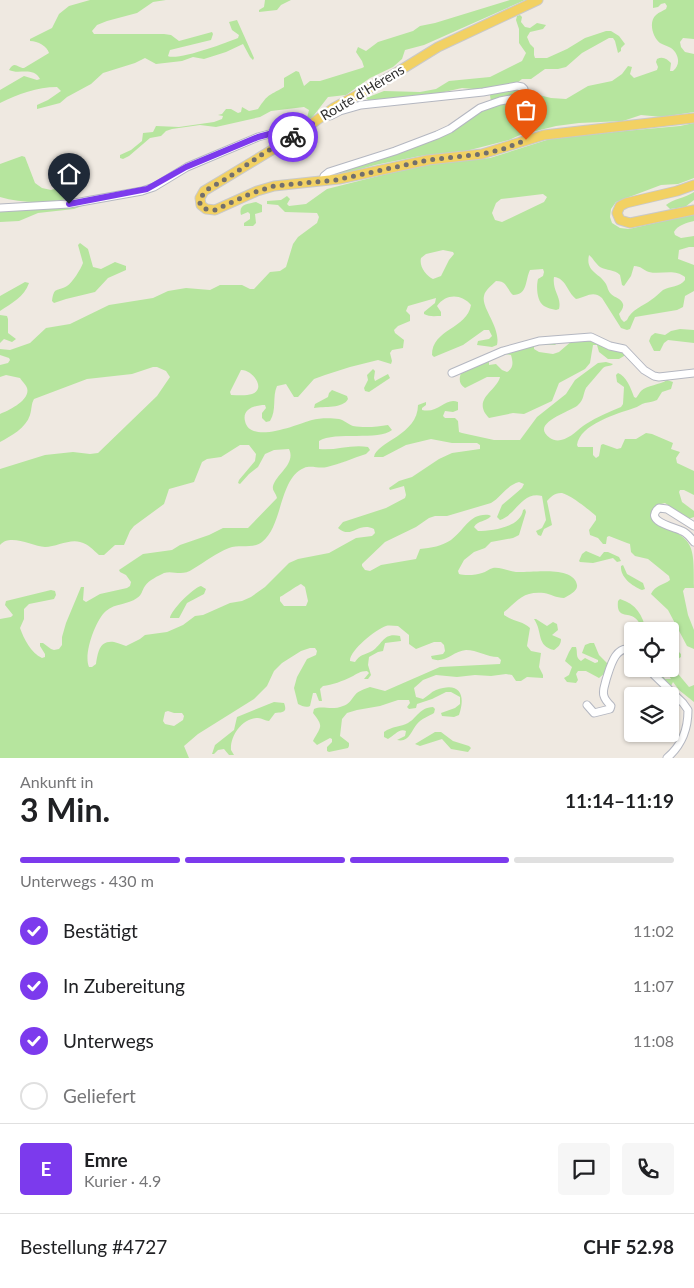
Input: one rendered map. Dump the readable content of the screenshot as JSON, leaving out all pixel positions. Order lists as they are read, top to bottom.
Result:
{
  "streets": {
    "main road": ["Route d'Hérens"]
  },
  "page": {
    "heading": ["3 Min.", "Ankunft in", "11:14–11:19"],
    "panel": [
      "Emre",
      "Kurier · 4.9",
      "Bestellung #4727",
      "CHF 52.98"
    ],
    "bar": "Unterwegs · 430 m",
    "list": [
      ["Bestätigt", "11:02"],
      ["In Zubereitung", "11:07"],
      ["Unterwegs", "11:08"],
      "Geliefert"
    ],
    "round": "E"
  }
}
